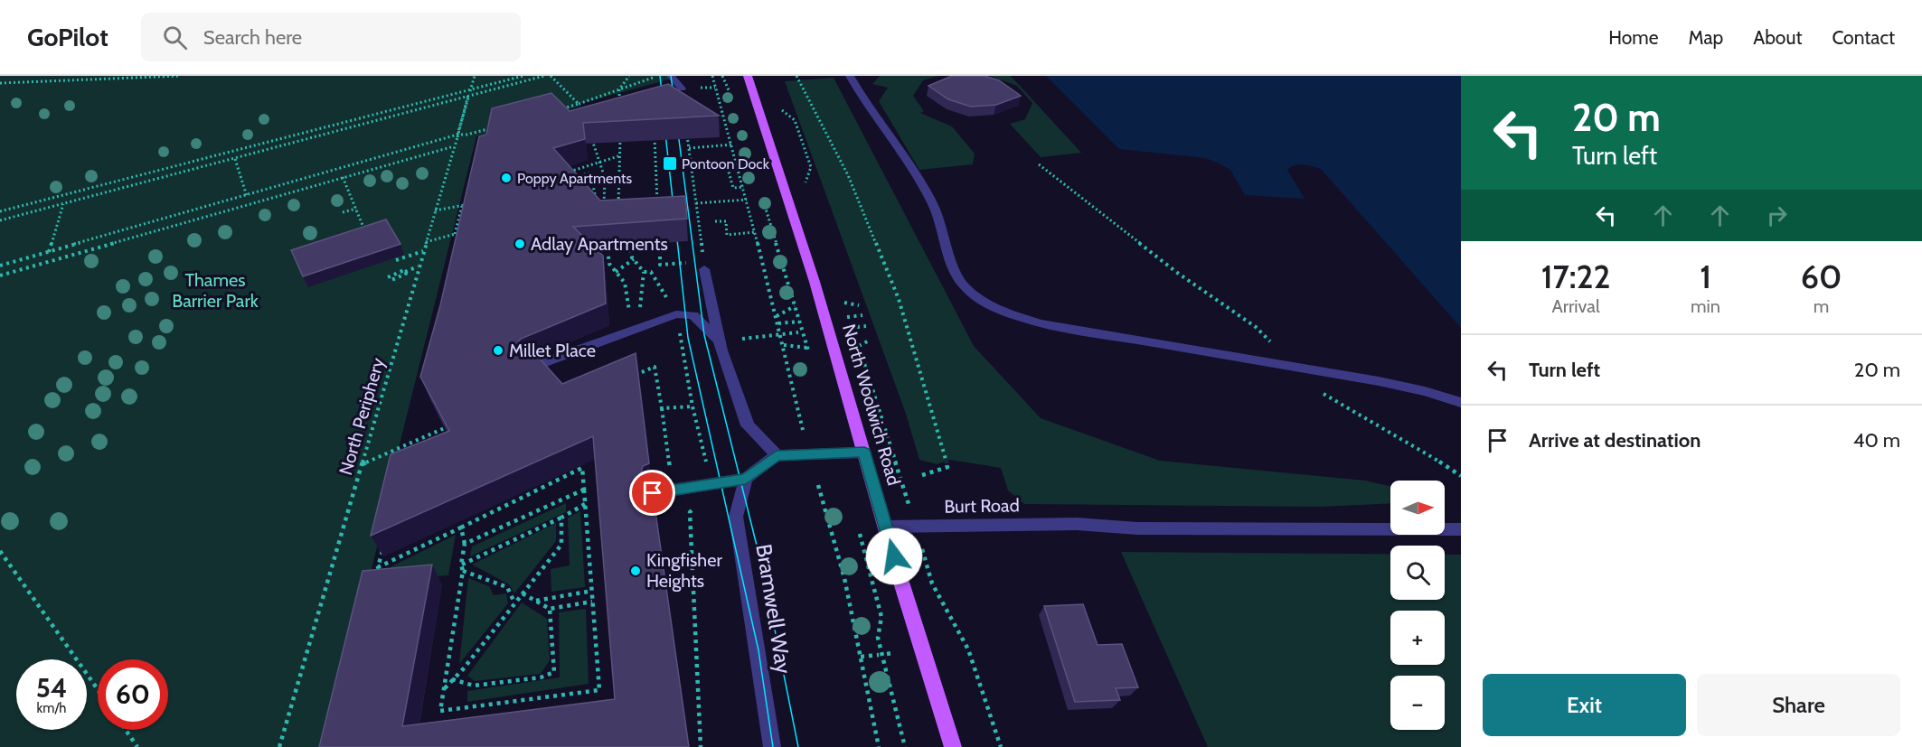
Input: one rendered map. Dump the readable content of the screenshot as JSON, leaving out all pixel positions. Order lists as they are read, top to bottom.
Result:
{
  "streets": {
    "main road": ["North Woolwich Road"],
    "street": ["Burt Road", "Bramwell Way"],
    "path": ["North Periphery"]
  },
  "crossings": [
    ["North Woolwich Road", "Burt Road"]
  ],
  "parks": ["Thames Barrier Park"],
  "places": {
    "transit": ["Pontoon Dock"],
    "other": [
      "Poppy Apartments",
      "Adlay Apartments",
      "Millet Place",
      "Kingfisher Heights"
    ]
  },
  "north": "right",
  "page": {
    "header": "GoPilot",
    "search": "Search here",
    "nav": [
      "Home",
      "Map",
      "About",
      "Contact"
    ],
    "turn": ["20 m", "Turn left"],
    "eta": [
      "17:22",
      "Arrival",
      "1",
      "min",
      "60",
      "m"
    ],
    "list": [
      {
        "name": "Turn left",
        "value": "20 m"
      },
      {
        "name": "Arrive at destination",
        "value": "40 m"
      }
    ],
    "map_buttons": ["+", "−"],
    "speed": "54 km/h",
    "limit": "60",
    "buttons": ["Exit", "Share"]
  }
}
